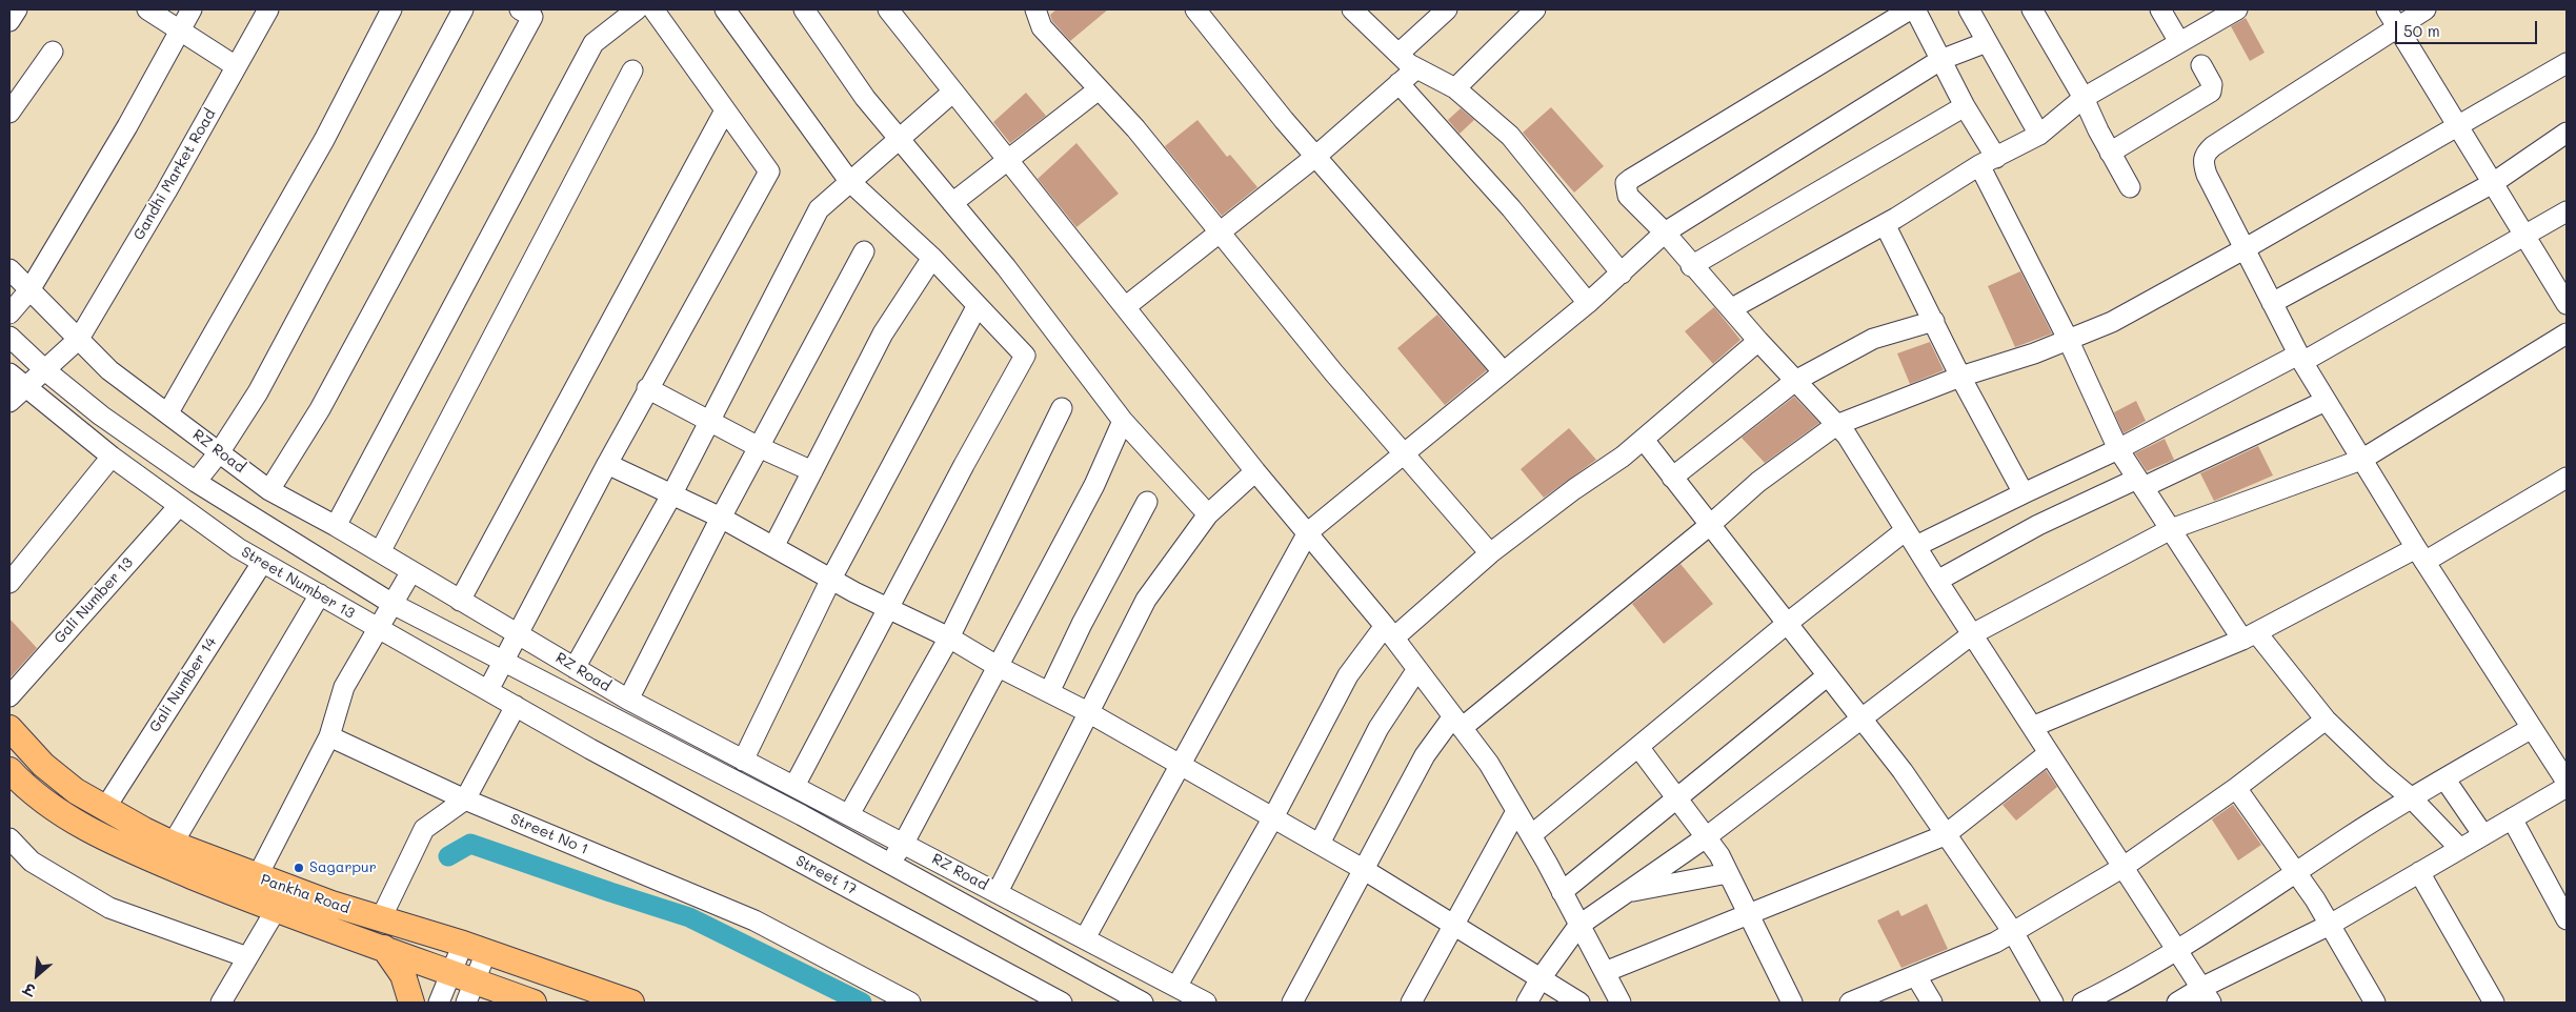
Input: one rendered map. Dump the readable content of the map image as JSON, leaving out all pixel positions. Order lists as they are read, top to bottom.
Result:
{
  "streets": {
    "main road": ["Pankha Road"],
    "street": [
      "Gandhi Market Road",
      "RZ Road",
      "Street Number 13",
      "Gali Number 13",
      "Gali Number 14",
      "Street No 1",
      "Street 17"
    ]
  },
  "crossings": [
    ["Gandhi Market Road", "RZ Road"],
    ["Gandhi Market Road", "Street Number 13"],
    ["Street Number 13", "Gali Number 13"],
    ["Street Number 13", "Gali Number 14"],
    ["Street Number 13", "Street 17"],
    ["Gali Number 14", "Pankha Road"]
  ],
  "places": ["Sagarpur"],
  "scale_bar": "50 m",
  "north": "bottom left"
}
